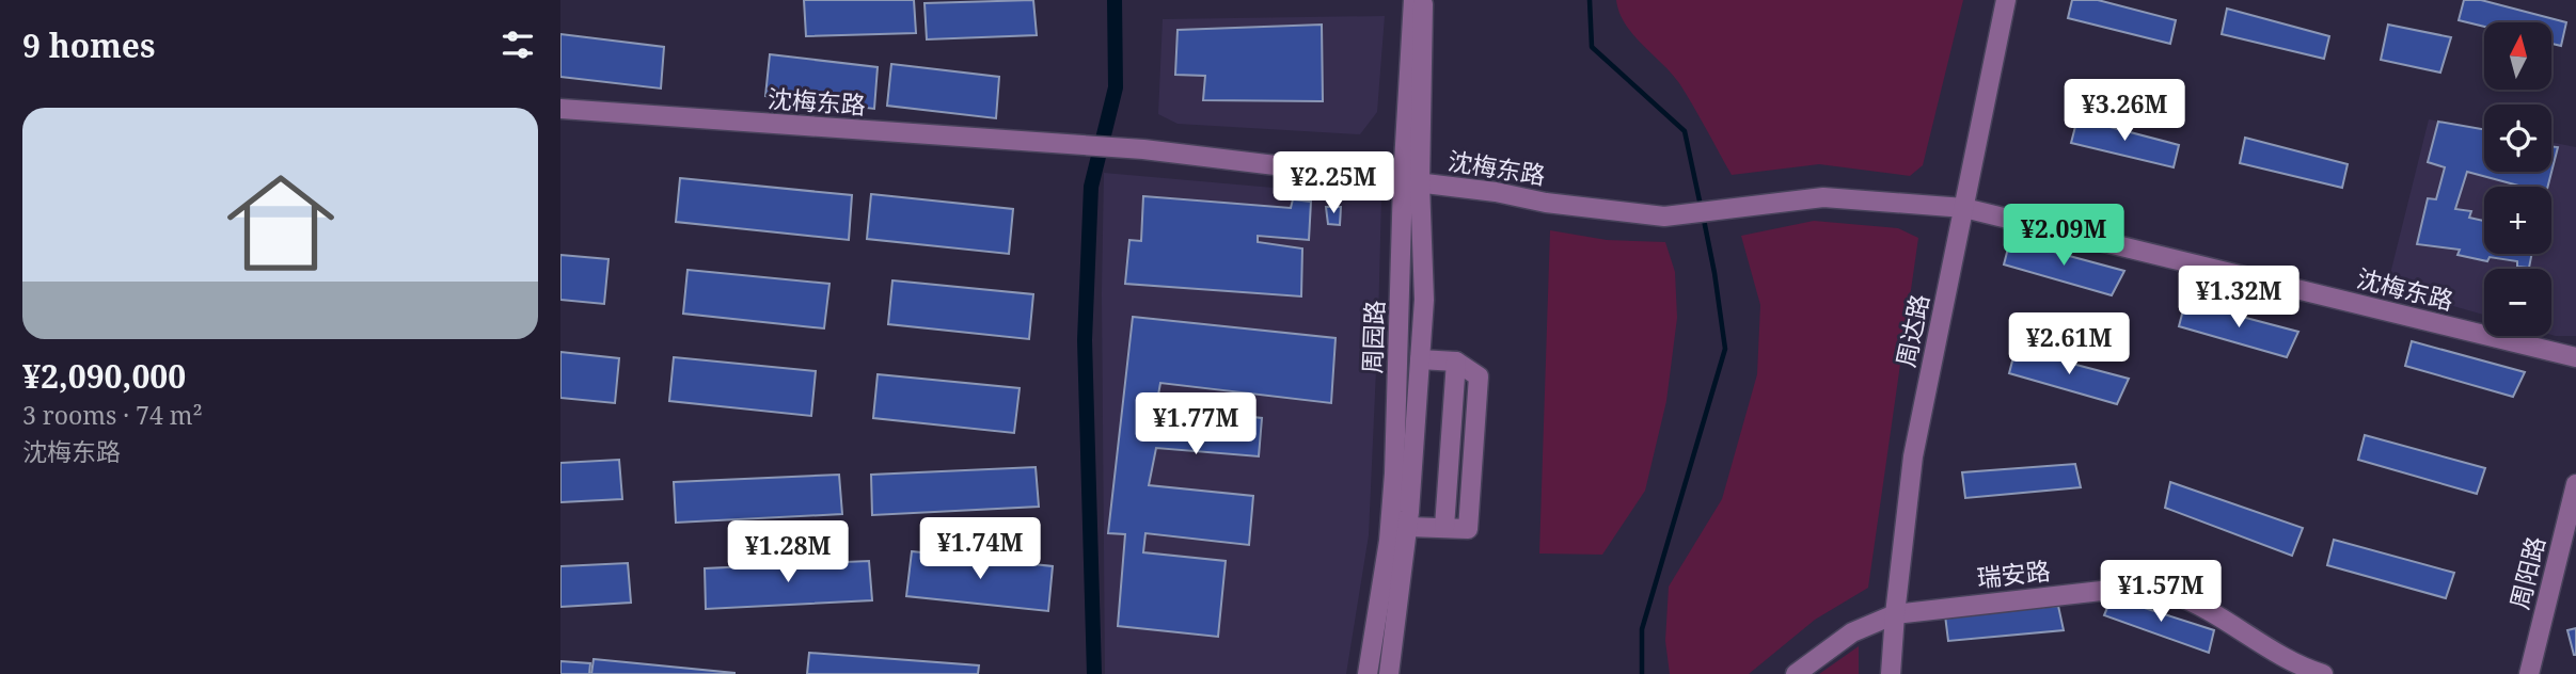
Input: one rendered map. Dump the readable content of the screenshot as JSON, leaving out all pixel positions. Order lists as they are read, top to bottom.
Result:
{
  "streets": {
    "street": [
      "沈梅东路",
      "周达路",
      "周园路",
      "周阳路",
      "瑞安路"
    ]
  },
  "crossings": [
    ["沈梅东路", "周达路"],
    ["沈梅东路", "周园路"],
    ["周达路", "瑞安路"]
  ],
  "north": "top",
  "page": {
    "heading": "9 homes",
    "map_buttons": ["+", "−"],
    "price": [
      "¥3.26M",
      "¥2.25M",
      "¥2.09M",
      "¥1.32M",
      "¥2.61M",
      "¥1.77M",
      "¥1.74M",
      "¥1.28M",
      "¥1.57M"
    ],
    "list": [
      {
        "name": "¥2,090,000",
        "note": "3 rooms · 74 m² · 沈梅东路"
      }
    ]
  }
}
